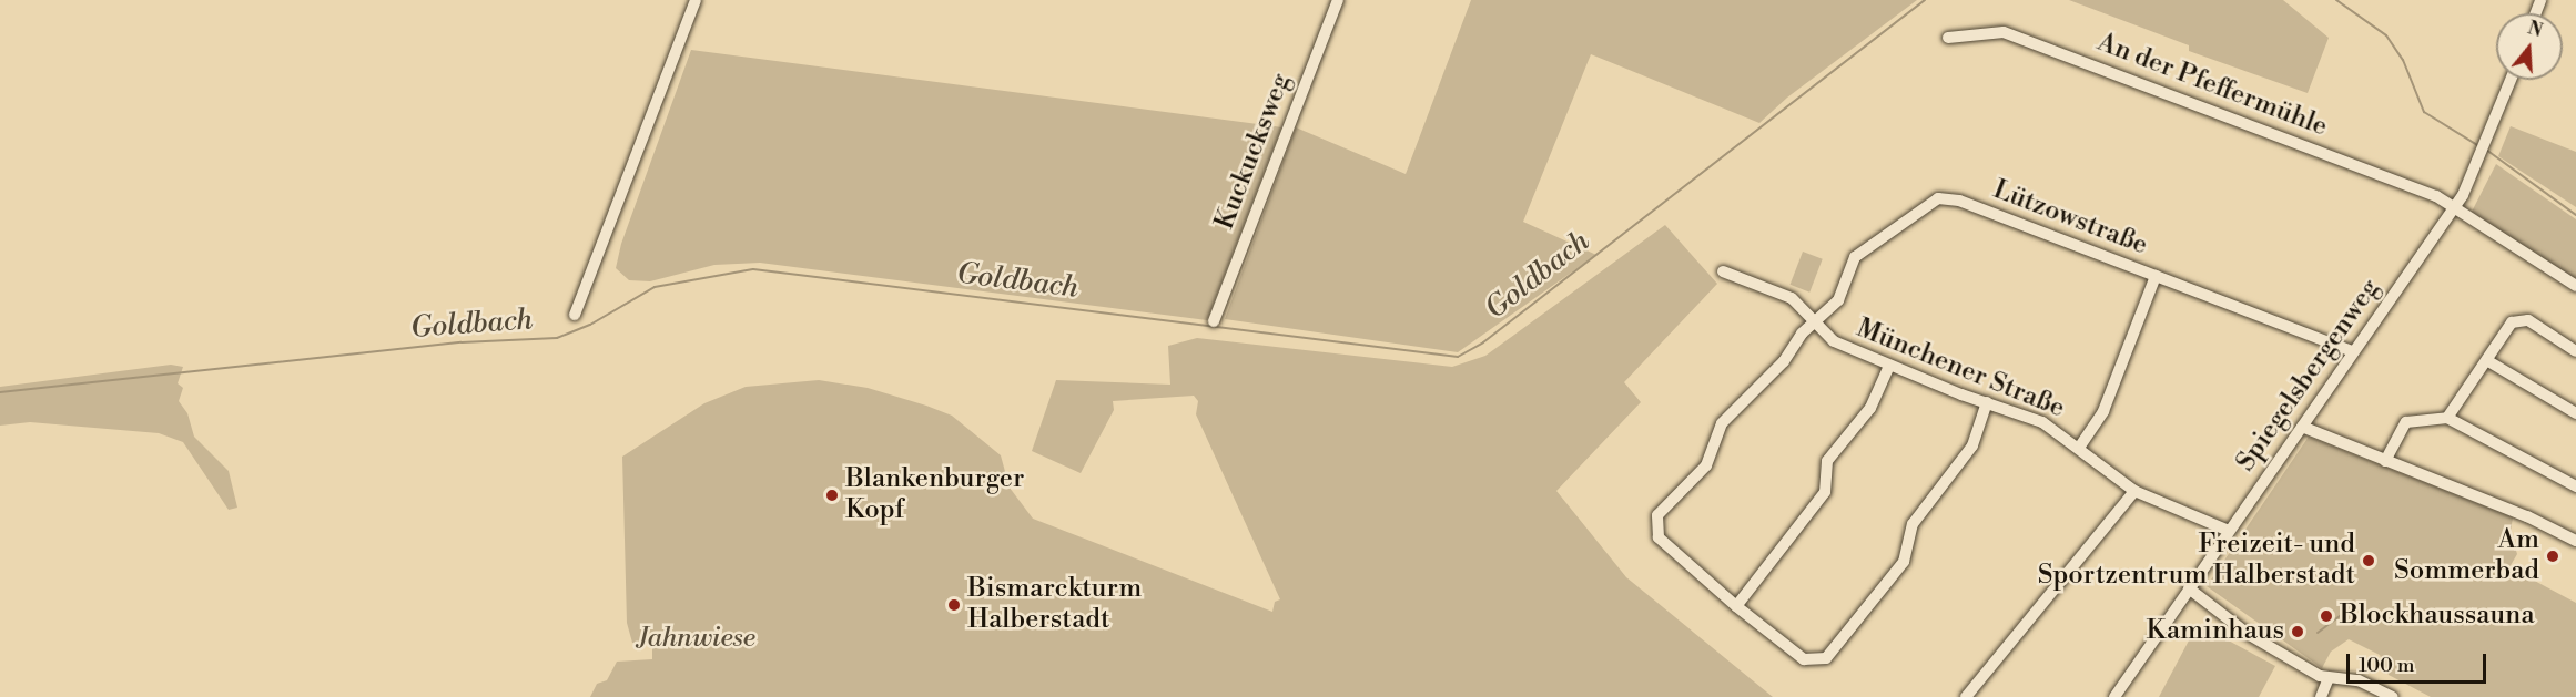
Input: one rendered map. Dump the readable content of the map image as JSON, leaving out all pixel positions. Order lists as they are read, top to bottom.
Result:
{
  "streets": {
    "street": [
      "An der Pfeffermühle",
      "Kuckucksweg",
      "Lützowstraße",
      "Münchener Straße",
      "Spiegelsbergenweg"
    ]
  },
  "crossings": [
    ["An der Pfeffermühle", "Spiegelsbergenweg"],
    ["Lützowstraße", "Münchener Straße"],
    ["Lützowstraße", "Spiegelsbergenweg"],
    ["Münchener Straße", "Spiegelsbergenweg"]
  ],
  "water": ["Goldbach"],
  "parks": ["Jahnwiese"],
  "places": [
    "Blankenburger Kopf",
    "Am Sommerbad",
    "Freizeit- und Sportzentrum Halberstadt",
    "Bismarckturm Halberstadt",
    "Blockhaussauna",
    "Kaminhaus"
  ],
  "scale_bar": "100 m",
  "north": "top"
}
